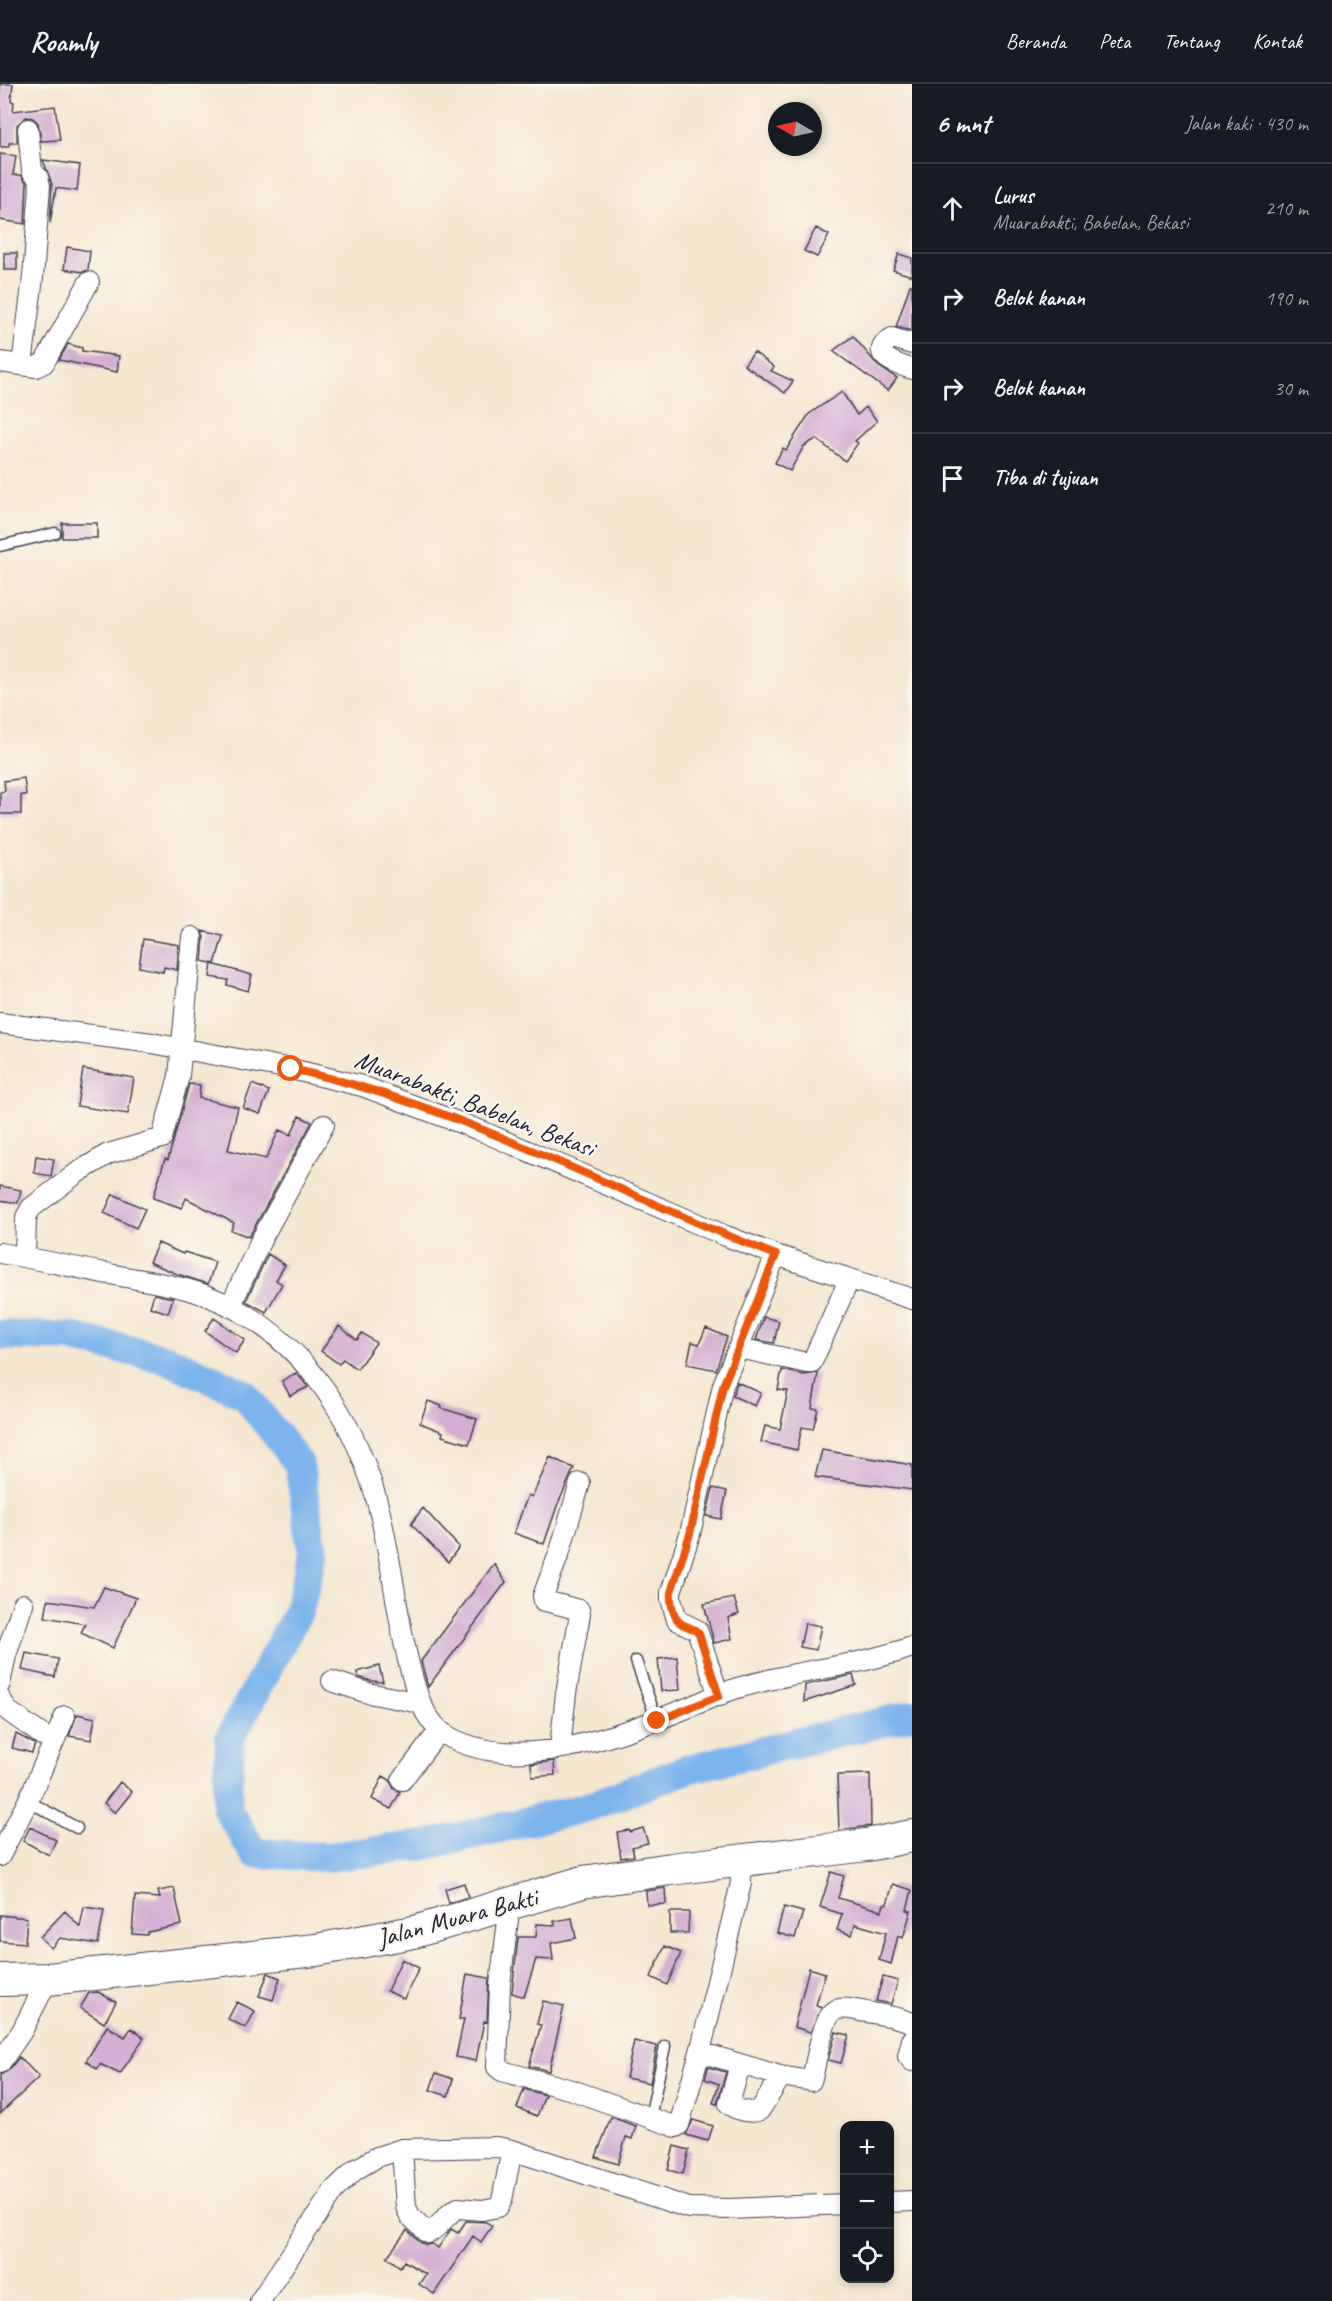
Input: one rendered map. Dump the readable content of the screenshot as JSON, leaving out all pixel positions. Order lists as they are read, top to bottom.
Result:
{
  "streets": {
    "main road": ["Jalan Muara Bakti"],
    "street": ["Muarabakti, Babelan, Bekasi"]
  },
  "north": "left",
  "page": {
    "header": "Roamly",
    "nav": [
      "Beranda",
      "Peta",
      "Tentang",
      "Kontak"
    ],
    "heading": ["6 mnt", "Jalan kaki · 430 m"],
    "list": [
      ["Lurus", "Muarabakti, Babelan, Bekasi", "210 m"],
      ["Belok kanan", "190 m"],
      ["Belok kanan", "30 m"],
      "Tiba di tujuan"
    ],
    "map_buttons": ["+", "−"]
  }
}
